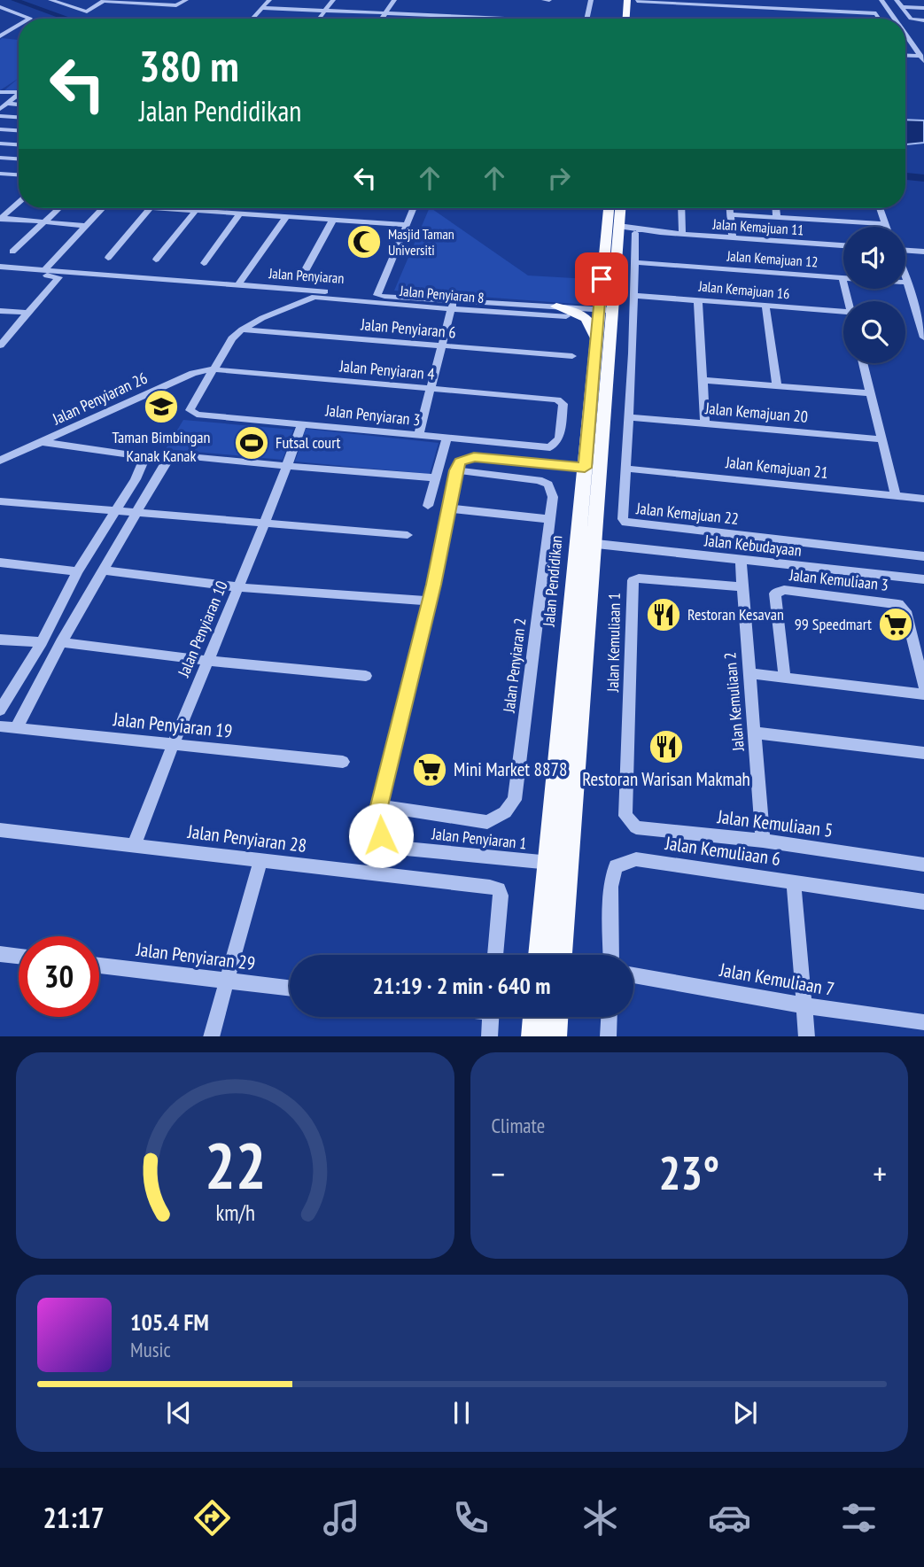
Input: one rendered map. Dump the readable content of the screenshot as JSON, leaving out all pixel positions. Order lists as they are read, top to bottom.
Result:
{
  "streets": {
    "main road": ["Jalan Pendidikan"],
    "street": [
      "Jalan Kemajuan 11",
      "Jalan Kemajuan 12",
      "Jalan Penyiaran",
      "Jalan Kemajuan 16",
      "Jalan Penyiaran 8",
      "Jalan Penyiaran 6",
      "Jalan Penyiaran 4",
      "Jalan Penyiaran 26",
      "Jalan Kemajuan 20",
      "Jalan Penyiaran 3",
      "Jalan Kemajuan 21",
      "Jalan Kemajuan 22",
      "Jalan Kebudayaan",
      "Jalan Kemuliaan 3",
      "Jalan Penyiaran 10",
      "Jalan Kemuliaan 1",
      "Jalan Penyiaran 2",
      "Jalan Kemuliaan 2",
      "Jalan Penyiaran 19",
      "Jalan Kemuliaan 5",
      "Jalan Penyiaran 28",
      "Jalan Penyiaran 1",
      "Jalan Kemuliaan 6",
      "Jalan Penyiaran 29",
      "Jalan Kemuliaan 7"
    ]
  },
  "crossings": [
    ["Jalan Kemajuan 11", "Jalan Kemajuan 22"],
    ["Jalan Kemajuan 11", "Jalan Pendidikan"],
    ["Jalan Kemajuan 12", "Jalan Kemajuan 22"],
    ["Jalan Penyiaran", "Jalan Penyiaran 8"],
    ["Jalan Penyiaran", "Jalan Pendidikan"],
    ["Jalan Kemajuan 16", "Jalan Kemajuan 22"],
    ["Jalan Penyiaran 8", "Jalan Penyiaran 6"],
    ["Jalan Penyiaran 4", "Jalan Penyiaran 26"],
    ["Jalan Penyiaran 4", "Jalan Penyiaran 3"],
    ["Jalan Penyiaran 26", "Jalan Penyiaran 3"],
    ["Jalan Kemajuan 20", "Jalan Kemajuan 22"],
    ["Jalan Penyiaran 3", "Jalan Penyiaran 10"],
    ["Jalan Kemajuan 21", "Jalan Kemajuan 22"],
    ["Jalan Kebudayaan", "Jalan Pendidikan"],
    ["Jalan Kebudayaan", "Jalan Kemuliaan 2"],
    ["Jalan Pendidikan", "Jalan Penyiaran 1"],
    ["Jalan Penyiaran 10", "Jalan Penyiaran 19"],
    ["Jalan Penyiaran 10", "Jalan Penyiaran 28"],
    ["Jalan Kemuliaan 1", "Jalan Kemuliaan 2"],
    ["Jalan Kemuliaan 1", "Jalan Kemuliaan 5"],
    ["Jalan Penyiaran 2", "Jalan Penyiaran 1"],
    ["Jalan Kemuliaan 2", "Jalan Kemuliaan 5"]
  ],
  "places": {
    "mosque": ["Masjid Taman Universiti"],
    "school or university": ["Taman Bimbingan Kanak Kanak"],
    "sports": ["Futsal court"],
    "restaurant": ["Restoran Kesavan", "Restoran Warisan Makmah"],
    "supermarket": ["99 Speedmart", "Mini Market 8878"]
  },
  "page": {
    "turn": ["380 m", "Jalan Pendidikan"],
    "limit": "30",
    "trip": "21:19 · 2 min · 640 m",
    "tile": "Climate",
    "heat": ["−", "23°", "+"],
    "song": ["105.4 FM", "Music"],
    "tabs": "21:17",
    "gauge": ["22", "km/h"]
  }
}
